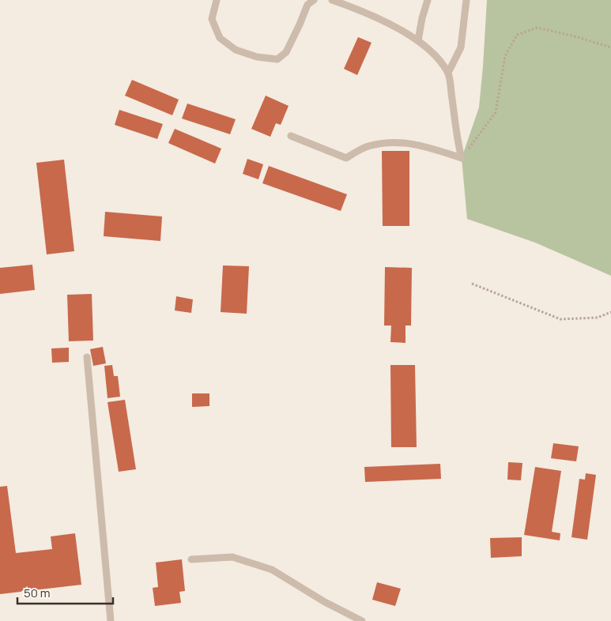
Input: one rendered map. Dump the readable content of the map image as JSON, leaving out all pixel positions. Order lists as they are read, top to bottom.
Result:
{
  "scale_bar": "50 m"
}
